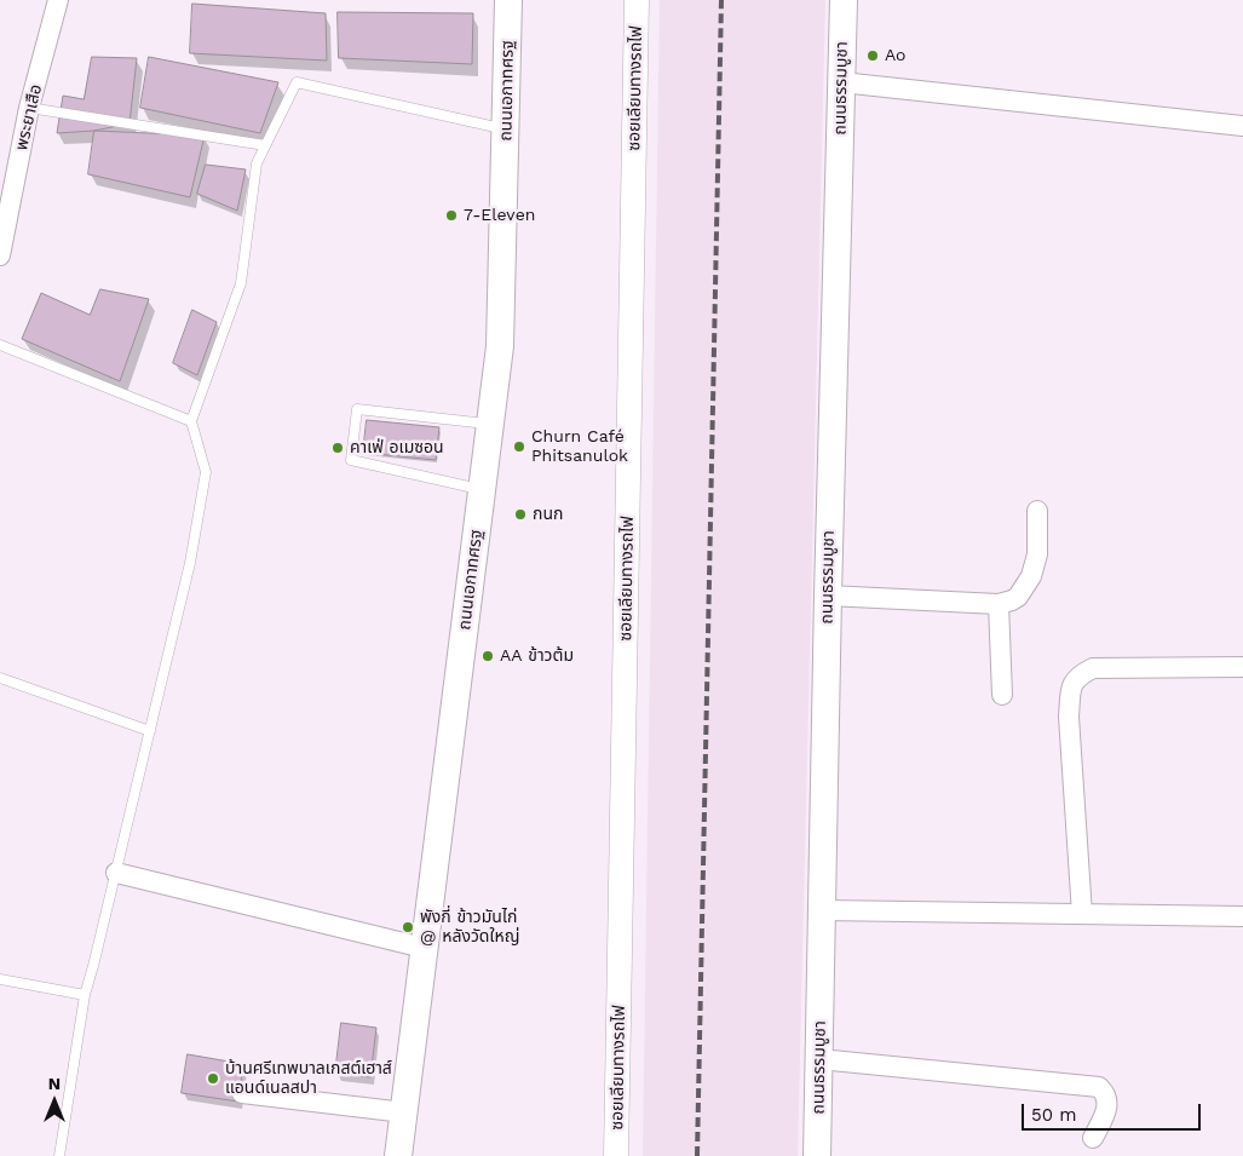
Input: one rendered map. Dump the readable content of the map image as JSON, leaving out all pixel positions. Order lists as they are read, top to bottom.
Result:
{
  "streets": {
    "main road": ["ถนนธรรมบูชา", "ถนนเอกาทศรฐ"],
    "street": ["ซอยเลียบทางรถไฟ", "พระยาเสือ"]
  },
  "places": [
    "Ao",
    "7-Eleven",
    "Churn Café Phitsanulok",
    "คาเฟ่ อเมซอน",
    "กนก",
    "AA ข้าวต้ม",
    "พังกี่ ข้าวมันไก่ @ หลังวัดใหญ่",
    "บ้านศรีเทพบาลเกสต์เฮาส์ แอนด์เนลสปา"
  ],
  "scale_bar": "50 m",
  "north": "top"
}
